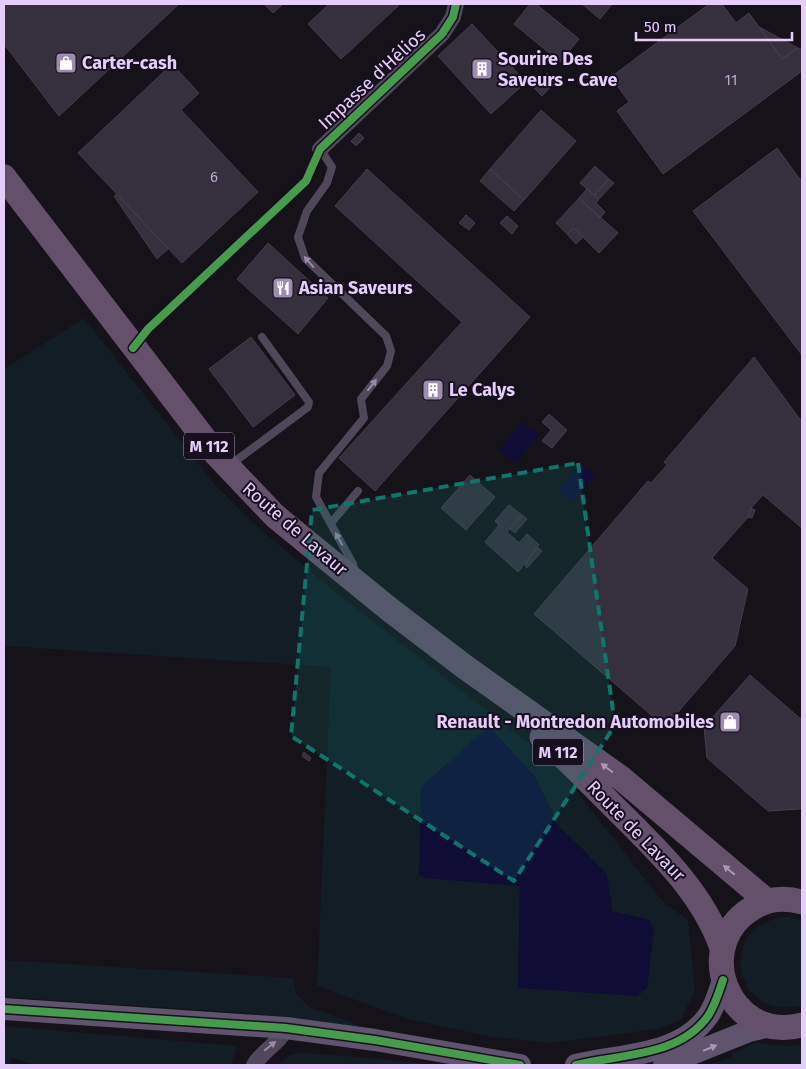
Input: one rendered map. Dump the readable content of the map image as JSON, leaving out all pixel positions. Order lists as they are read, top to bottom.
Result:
{
  "streets": {
    "main road": ["M 112", "Route de Lavaur"],
    "street": ["Impasse d'Hélios"]
  },
  "places": {
    "shop": ["Carter-cash", "Renault - Montredon Automobiles"],
    "building": ["Sourire Des Saveurs - Cave", "Le Calys"],
    "restaurant": ["Asian Saveurs"]
  },
  "house_numbers": ["11", "6"],
  "scale_bar": "50 m"
}
